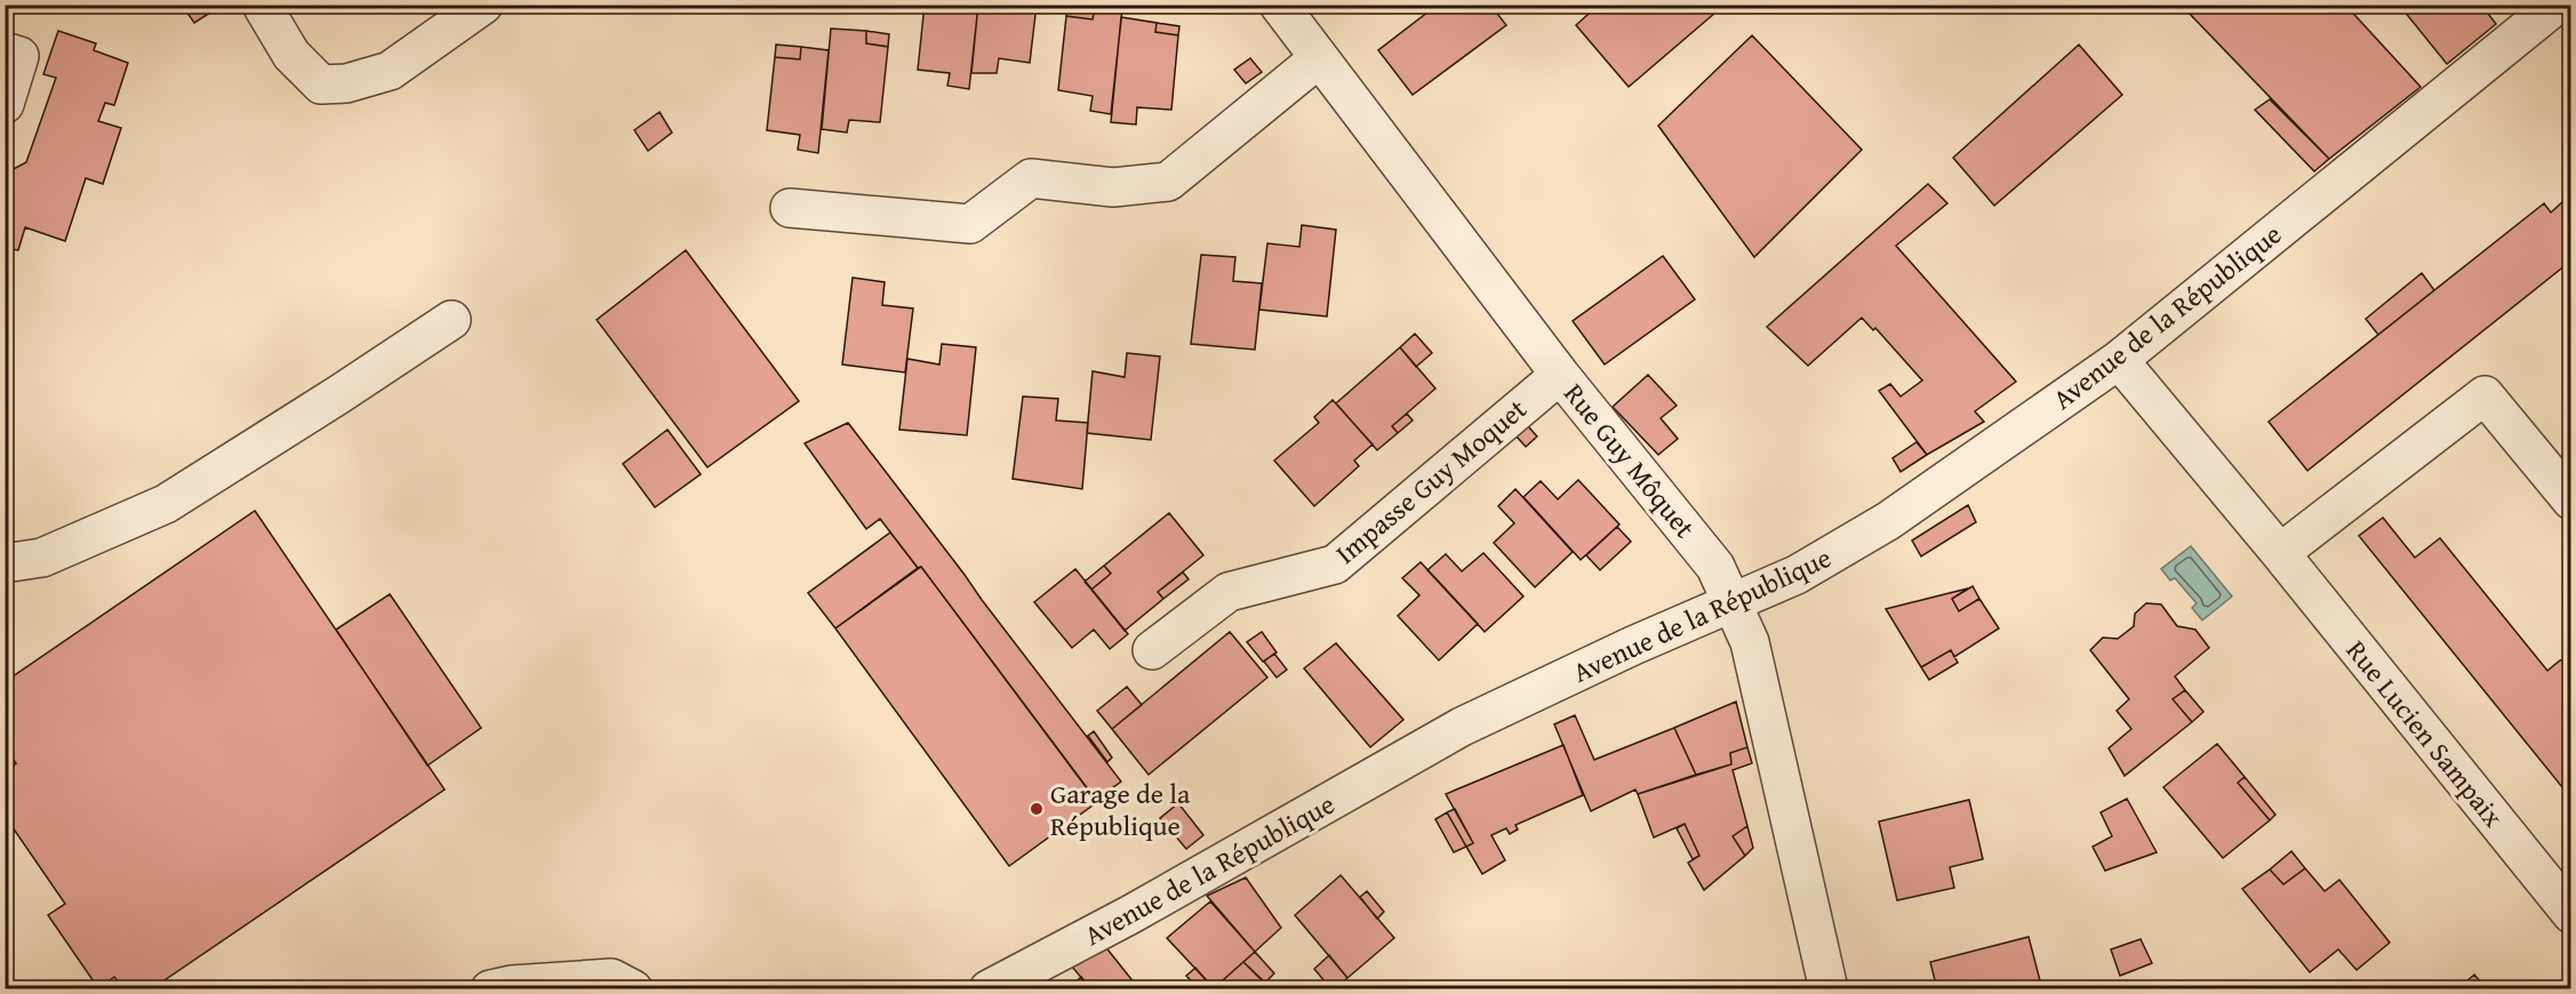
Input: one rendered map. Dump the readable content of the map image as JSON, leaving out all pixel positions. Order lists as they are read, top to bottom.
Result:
{
  "streets": {
    "street": [
      "Avenue de la République",
      "Rue Guy Môquet",
      "Impasse Guy Moquet",
      "Rue Lucien Sampaix"
    ]
  },
  "crossings": [
    ["Avenue de la République", "Rue Guy Môquet"],
    ["Avenue de la République", "Rue Lucien Sampaix"],
    ["Rue Guy Môquet", "Impasse Guy Moquet"]
  ],
  "places": ["Garage de la République"]
}
